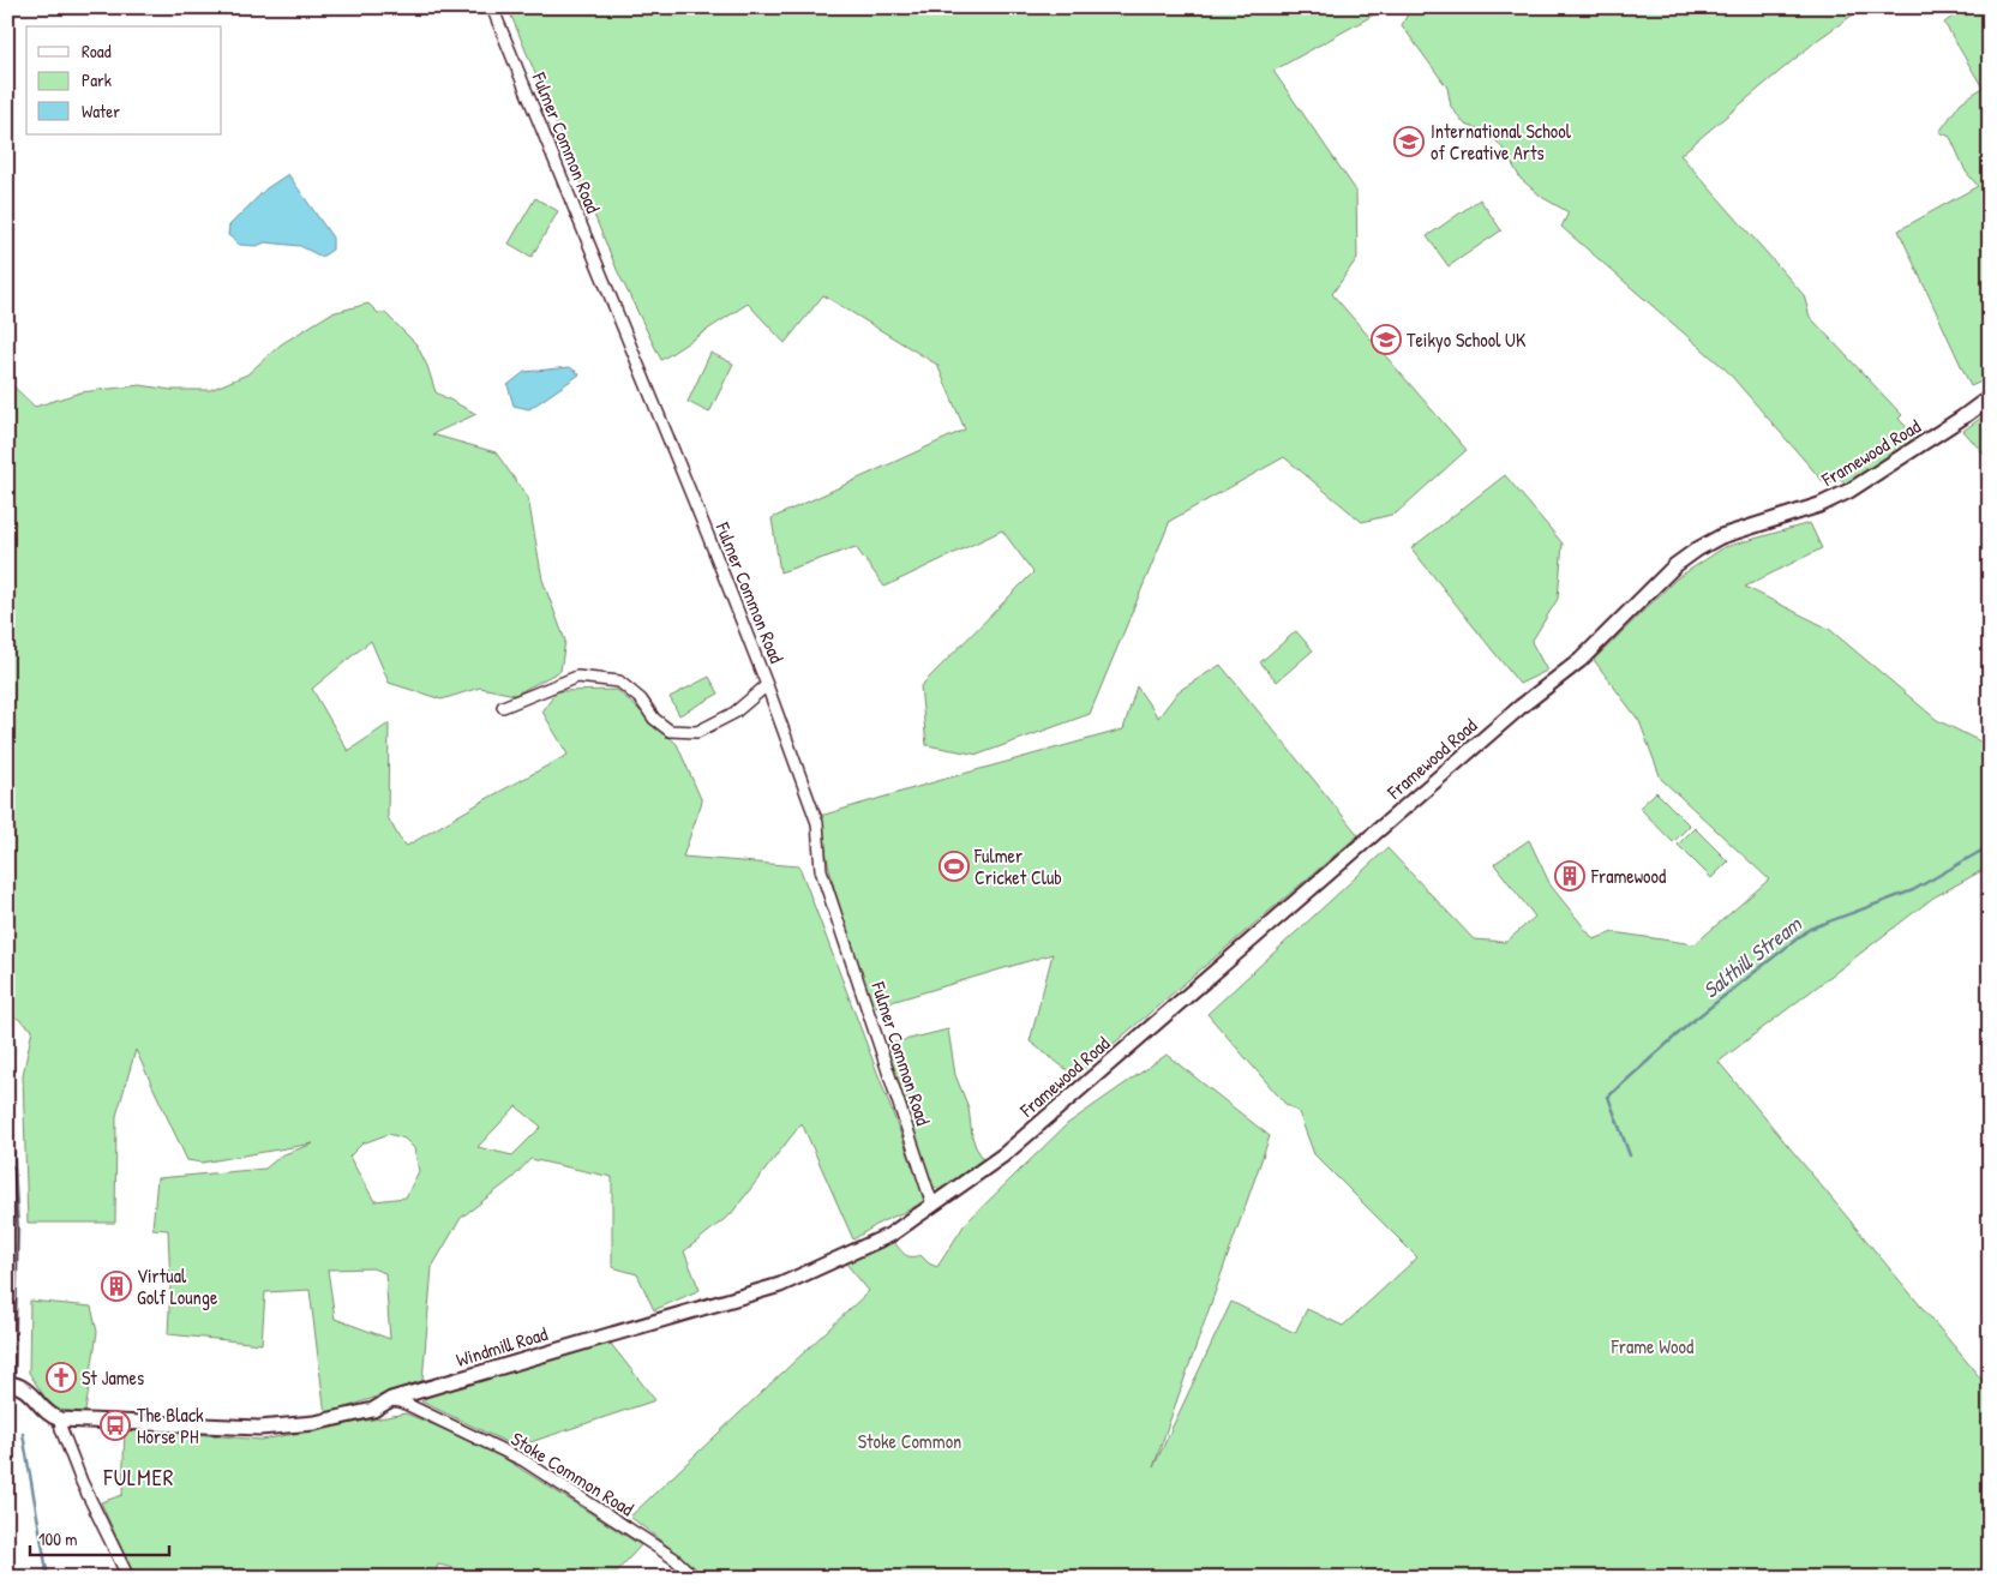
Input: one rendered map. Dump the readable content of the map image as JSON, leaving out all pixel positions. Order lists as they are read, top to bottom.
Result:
{
  "streets": {
    "street": [
      "Fulmer Common Road",
      "Framewood Road",
      "Windmill Road",
      "Stoke Common Road"
    ]
  },
  "crossings": [
    ["Fulmer Common Road", "Framewood Road"],
    ["Fulmer Common Road", "Windmill Road"],
    ["Framewood Road", "Windmill Road"],
    ["Windmill Road", "Stoke Common Road"]
  ],
  "districts": ["FULMER"],
  "water": ["Salthill Stream"],
  "parks": ["Frame Wood", "Stoke Common"],
  "places": {
    "school or university": ["International School of Creative Arts", "Teikyo School UK"],
    "sports": ["Fulmer Cricket Club"],
    "building": ["Framewood", "Virtual Golf Lounge"],
    "church": ["St James"],
    "bus stop": ["The Black Horse PH"]
  },
  "legend": ["Road", "Park", "Water"],
  "scale_bar": "100 m"
}
